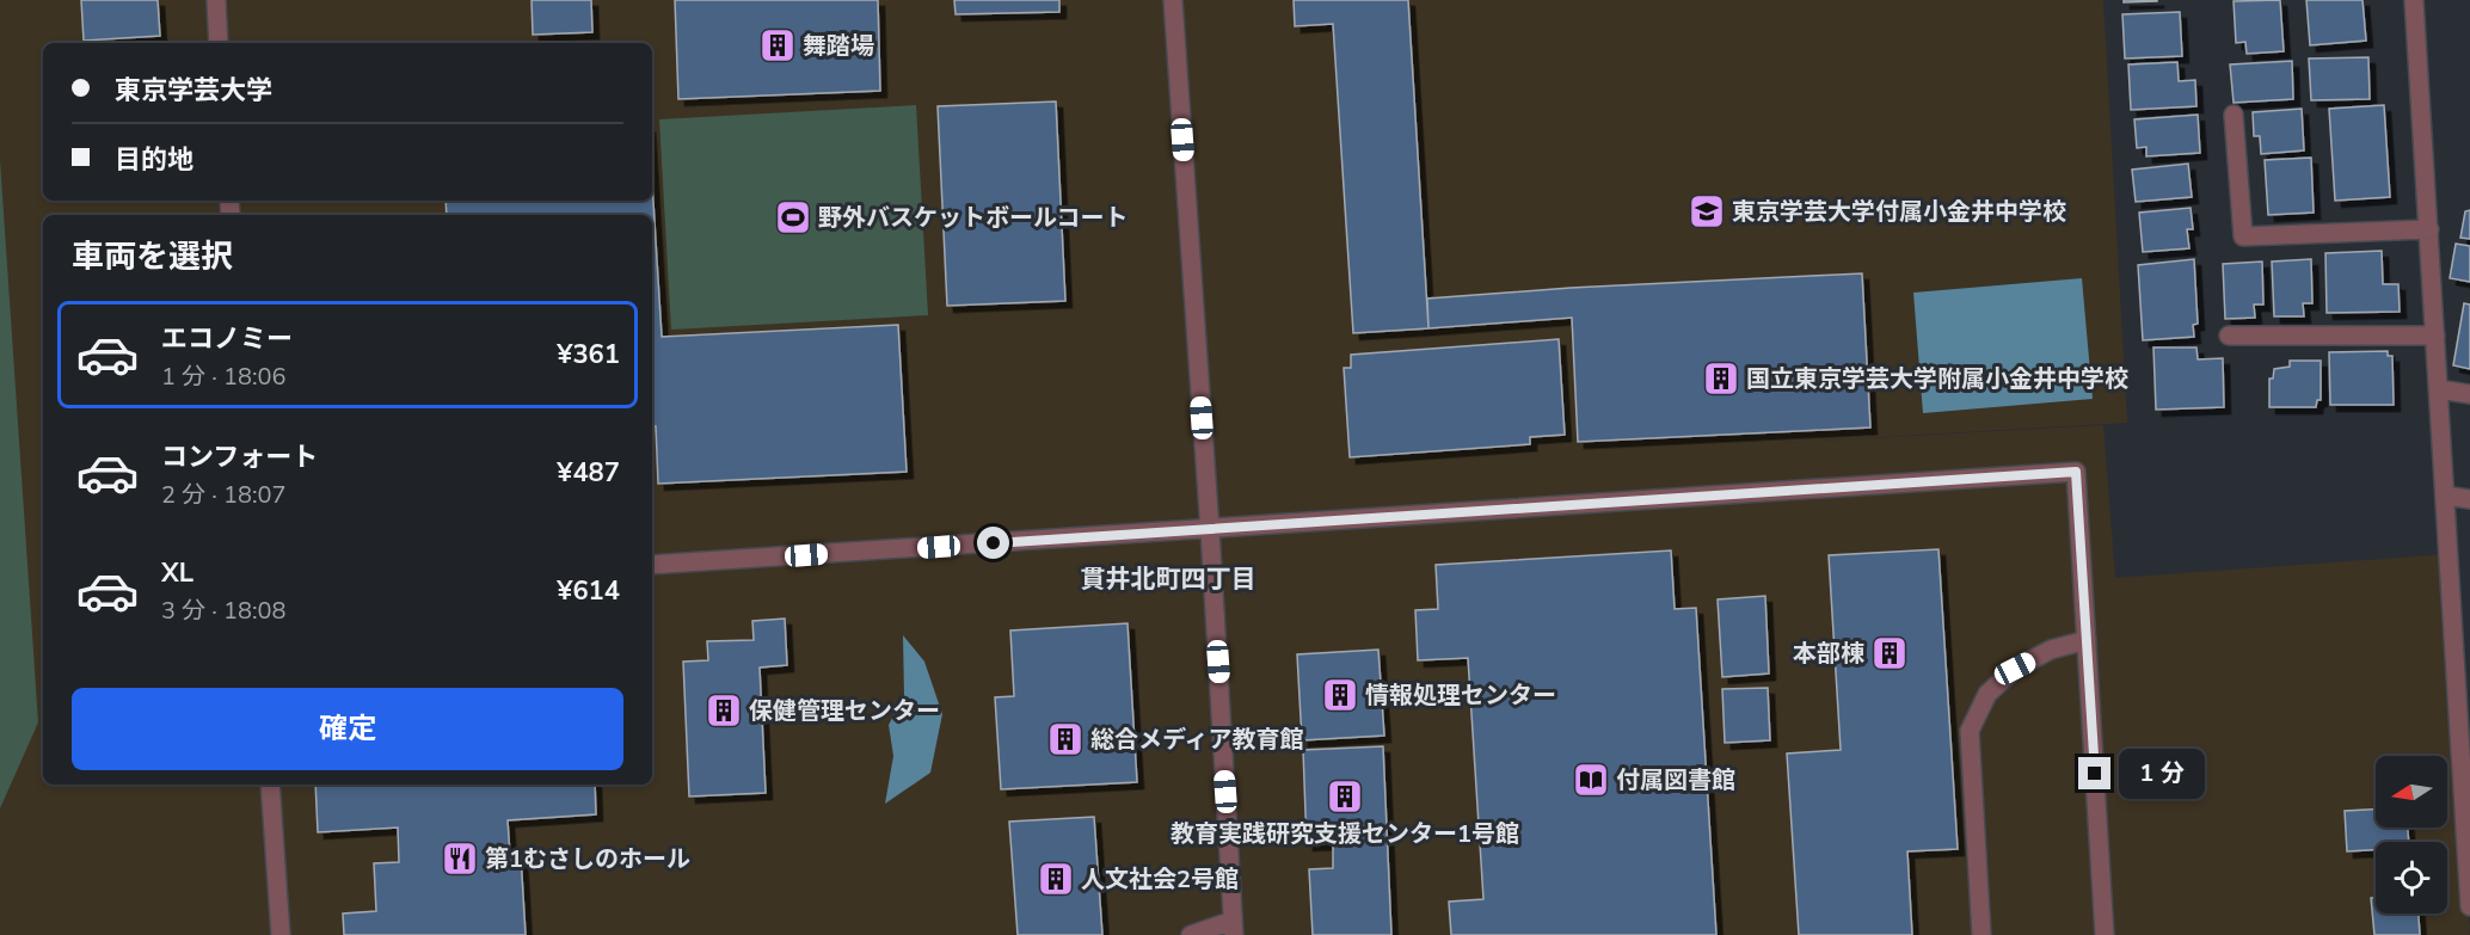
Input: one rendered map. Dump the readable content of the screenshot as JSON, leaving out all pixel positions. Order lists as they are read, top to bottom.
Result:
{
  "districts": ["貫井北町四丁目"],
  "places": {
    "building": [
      "舞踏場",
      "国立東京学芸大学附属小金井中学校",
      "本部棟",
      "情報処理センター",
      "保健管理センター",
      "総合メディア教育館",
      "教育実践研究支援センター1号館",
      "人文社会2号館"
    ],
    "school or university": ["東京学芸大学付属小金井中学校"],
    "sports": ["野外バスケットボールコート"],
    "library": ["付属図書館"],
    "restaurant": ["第1むさしのホール"]
  },
  "north": "left",
  "page": {
    "banner": ["東京学芸大学", "目的地"],
    "heading": "車両を選択",
    "list": [
      {
        "name": "エコノミー",
        "note": "1 分 · 18:06",
        "value": "¥361"
      },
      {
        "name": "コンフォート",
        "note": "2 分 · 18:07",
        "value": "¥487"
      },
      {
        "name": "XL",
        "note": "3 分 · 18:08",
        "value": "¥614"
      }
    ],
    "buttons": "確定",
    "bubble": "1 分"
  }
}
